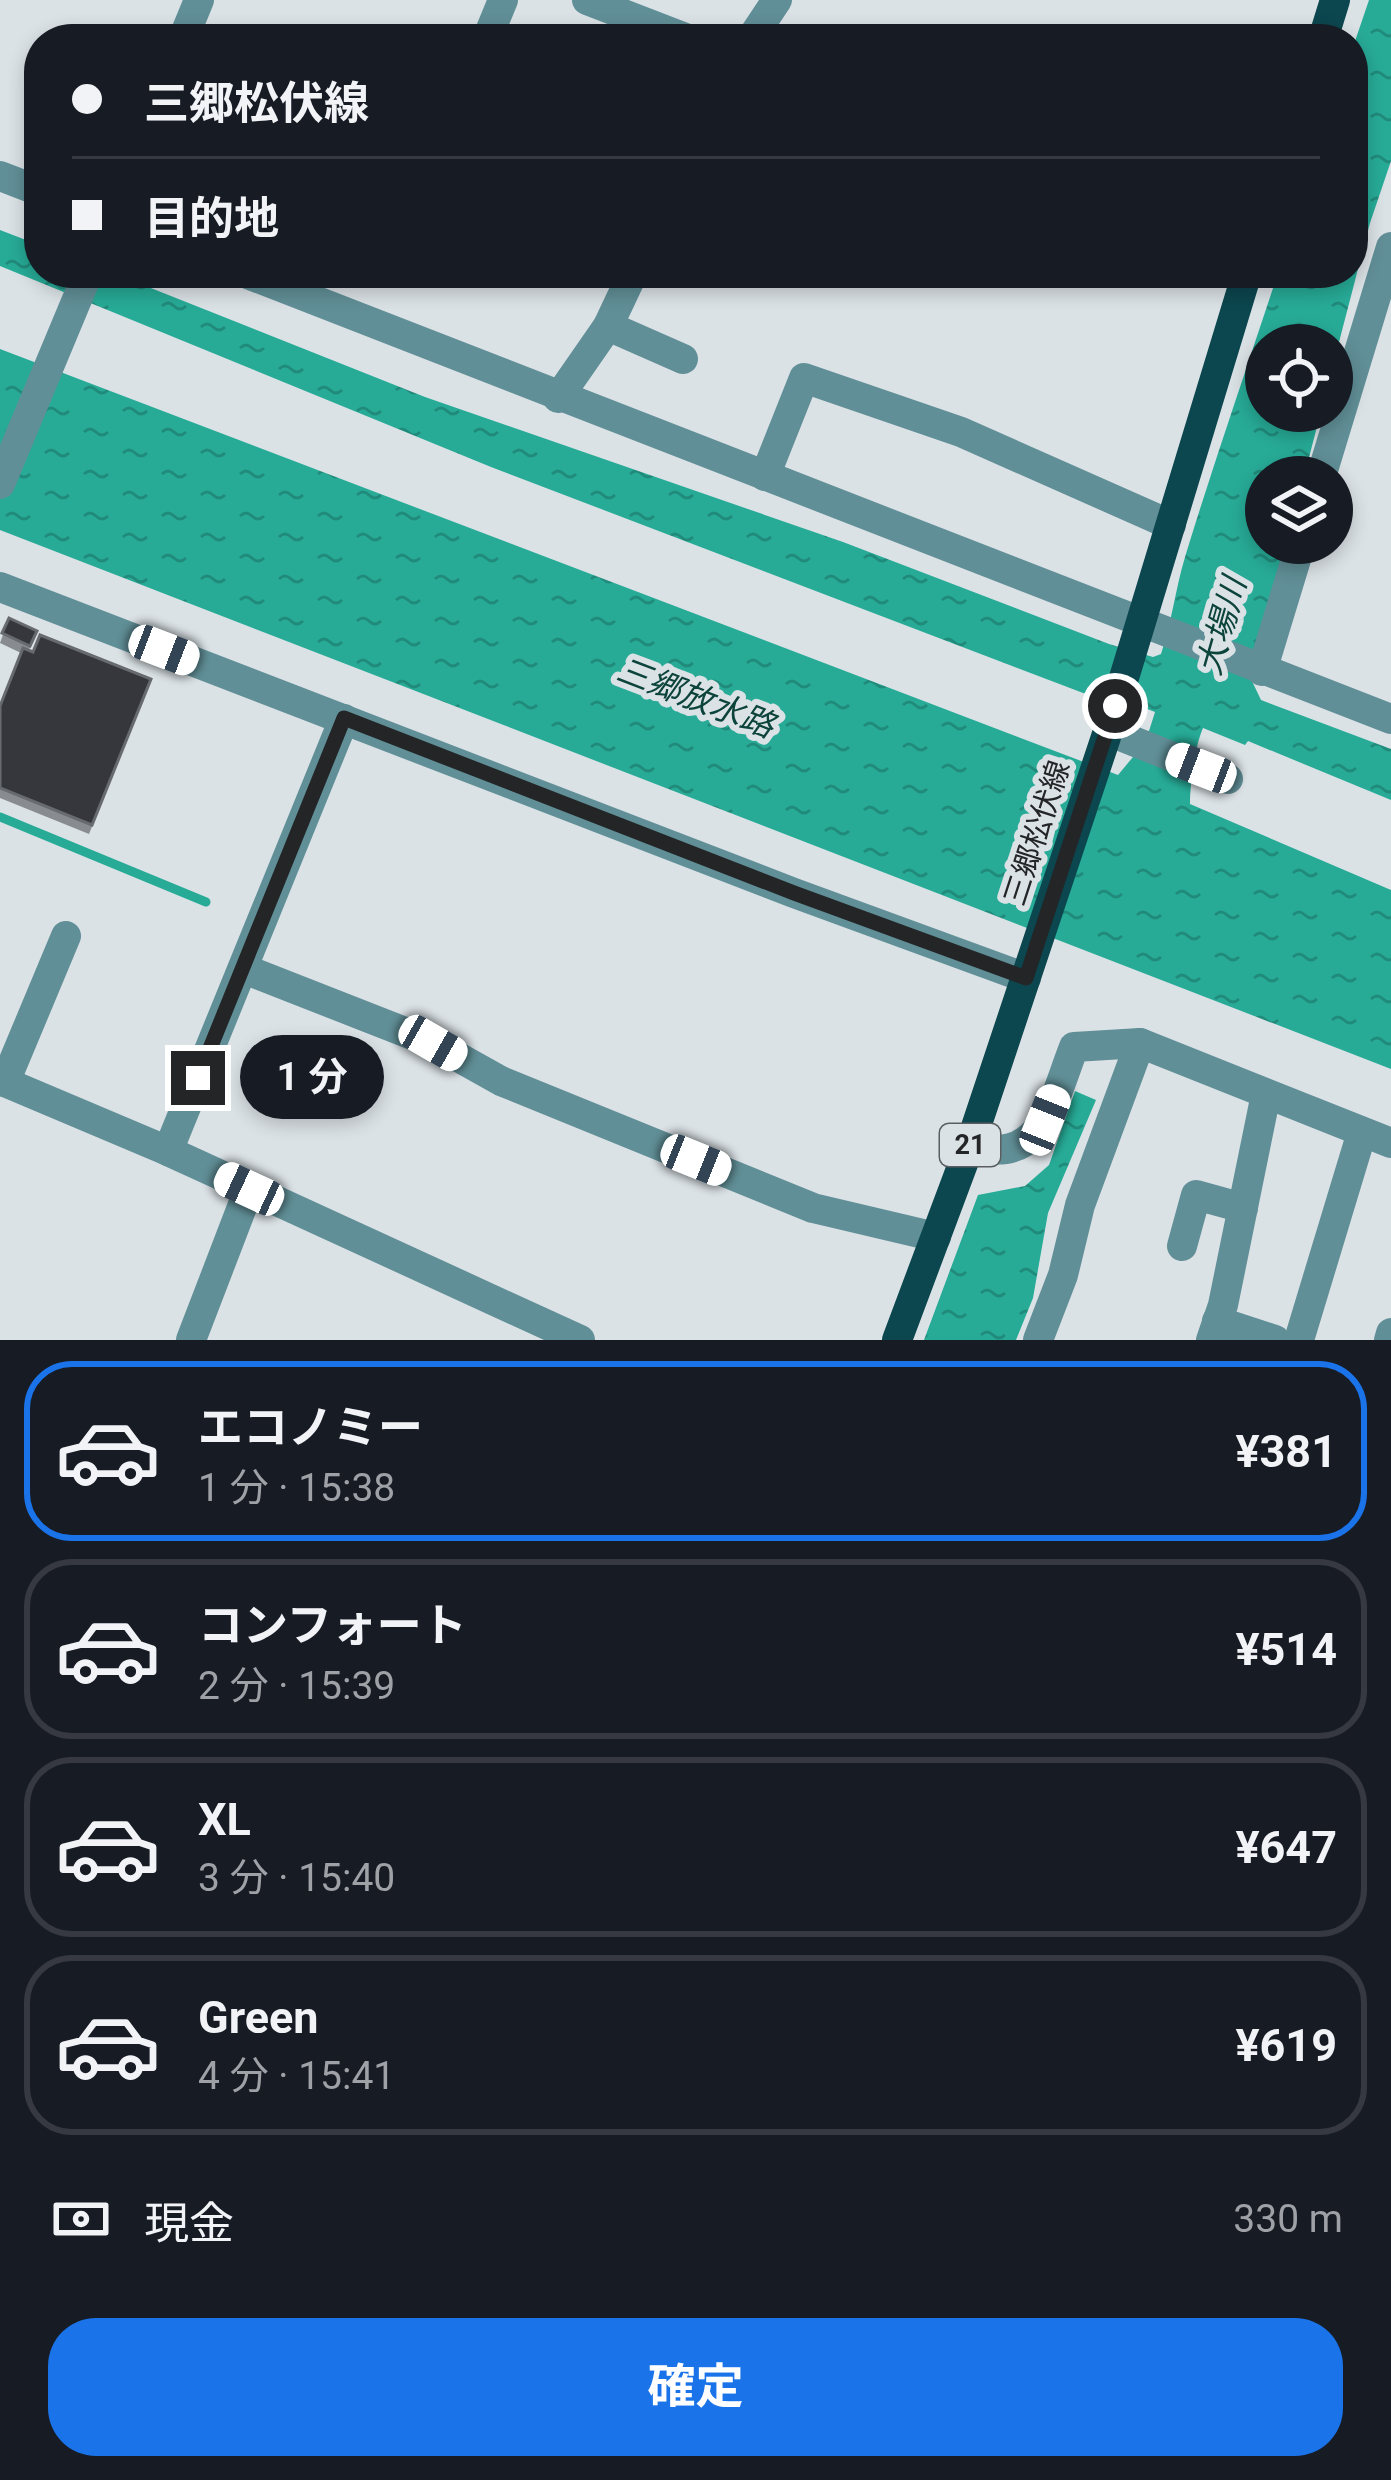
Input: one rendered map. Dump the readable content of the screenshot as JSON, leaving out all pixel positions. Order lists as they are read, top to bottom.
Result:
{
  "streets": {
    "main road": ["三郷松伏線", "21"]
  },
  "water": ["大場川", "三郷放水路"],
  "page": {
    "banner": ["三郷松伏線", "目的地"],
    "bubble": "1 分",
    "list": [
      {
        "name": "エコノミー",
        "note": "1 分 · 15:38",
        "value": "¥381"
      },
      {
        "name": "コンフォート",
        "note": "2 分 · 15:39",
        "value": "¥514"
      },
      {
        "name": "XL",
        "note": "3 分 · 15:40",
        "value": "¥647"
      },
      {
        "name": "Green",
        "note": "4 分 · 15:41",
        "value": "¥619"
      }
    ],
    "pay": ["現金", "330 m"],
    "buttons": "確定"
  }
}
